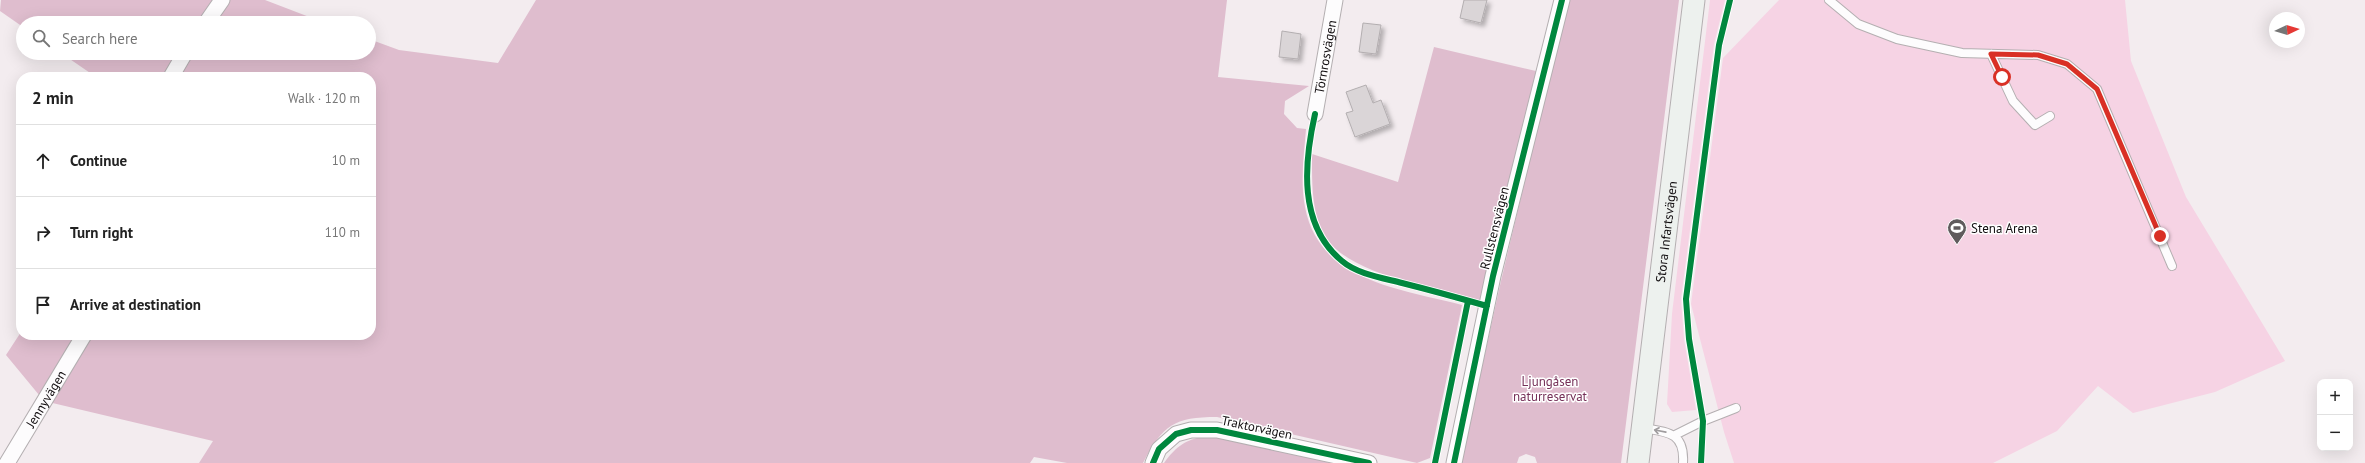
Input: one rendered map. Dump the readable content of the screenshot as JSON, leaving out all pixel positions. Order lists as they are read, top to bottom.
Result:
{
  "streets": {
    "main road": ["Stora Infartsvägen"],
    "street": [
      "Törnrosvägen",
      "Rullstensvägen",
      "Jennyvägen",
      "Traktorvägen"
    ]
  },
  "parks": ["Ljungåsen naturreservat"],
  "places": {
    "sports": ["Stena Arena"]
  },
  "north": "right",
  "page": {
    "search": "Search here",
    "heading": ["2 min", "Walk · 120 m"],
    "list": [
      ["Continue", "10 m"],
      ["Turn right", "110 m"],
      "Arrive at destination"
    ],
    "map_buttons": ["+", "−"]
  }
}
